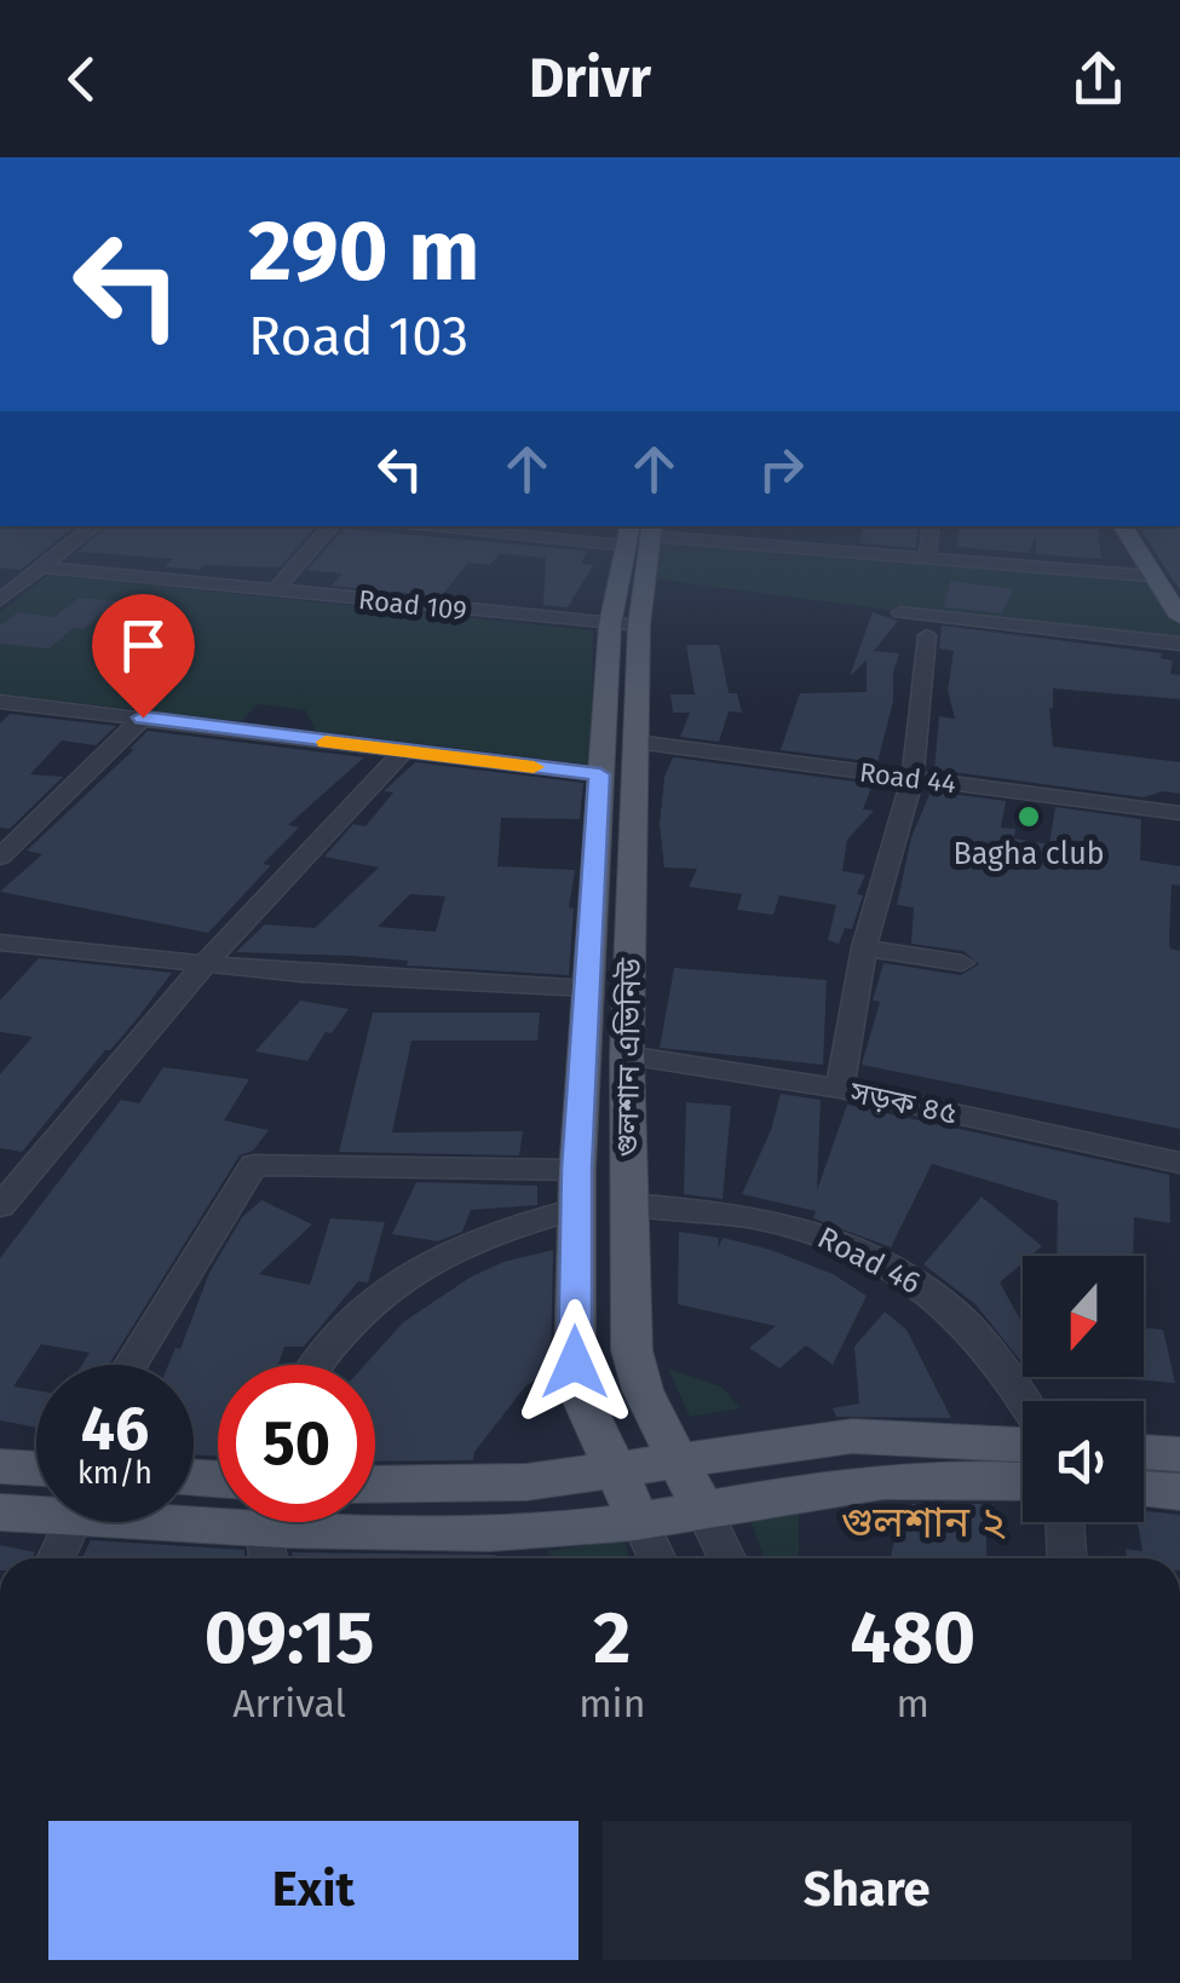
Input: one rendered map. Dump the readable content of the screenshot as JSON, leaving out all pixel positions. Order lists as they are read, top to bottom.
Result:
{
  "streets": {
    "main road": ["গুলশান এভিনিউ"],
    "street": [
      "Road 109",
      "Road 44",
      "সড়ক ৪৫",
      "Road 46"
    ]
  },
  "crossings": [
    ["Road 109", "গুলশান এভিনিউ"],
    ["Road 44", "গুলশান এভিনিউ"],
    ["গুলশান এভিনিউ", "সড়ক ৪৫"],
    ["গুলশান এভিনিউ", "Road 46"]
  ],
  "districts": ["গুলশান ২"],
  "places": ["Bagha club"],
  "north": "bottom",
  "page": {
    "header": "Drivr",
    "turn": ["290 m", "Road 103"],
    "speed": "46 km/h",
    "limit": "50",
    "eta": [
      "09:15",
      "Arrival",
      "2",
      "min",
      "480",
      "m"
    ],
    "buttons": ["Exit", "Share"]
  }
}
